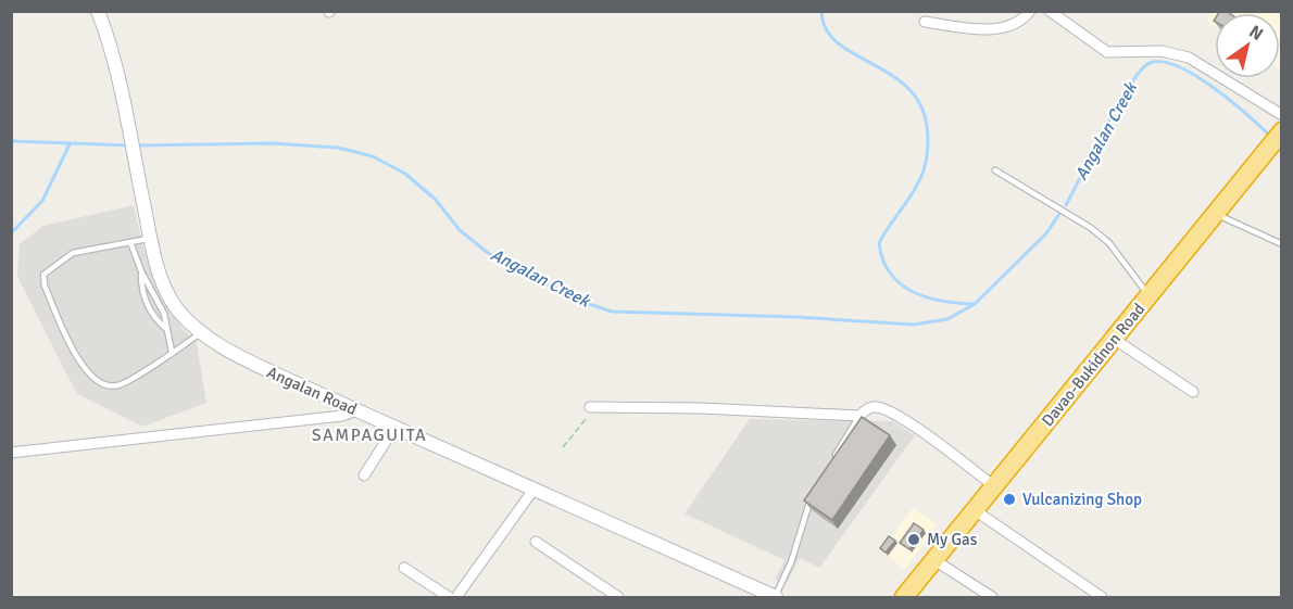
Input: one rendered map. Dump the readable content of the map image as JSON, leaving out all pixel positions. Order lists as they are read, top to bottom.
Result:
{
  "streets": {
    "highway": ["Davao-Bukidnon Road"],
    "street": ["Angalan Road"]
  },
  "districts": ["SAMPAGUITA"],
  "water": ["Angalan Creek"],
  "places": ["Vulcanizing Shop", "My Gas"],
  "north": "top right"
}
